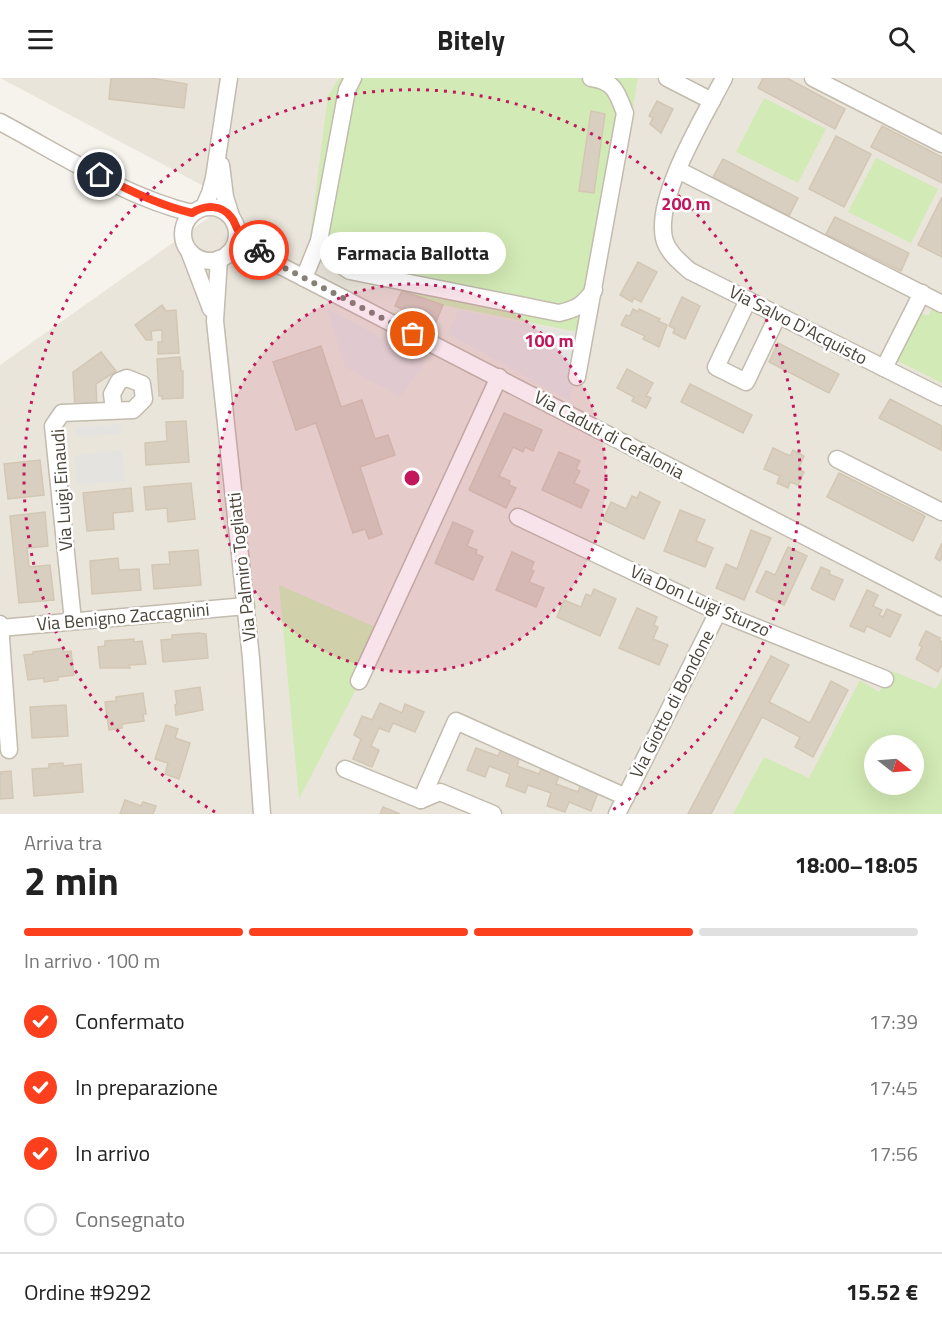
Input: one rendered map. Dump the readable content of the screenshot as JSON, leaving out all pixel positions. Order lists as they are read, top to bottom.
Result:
{
  "streets": {
    "street": [
      "Via Salvo D'Acquisto",
      "Via Caduti di Cefalonia",
      "Via Luigi Einaudi",
      "Via Palmiro Togliatti",
      "Via Don Luigi Sturzo",
      "Via Benigno Zaccagnini",
      "Via Giotto di Bondone"
    ]
  },
  "crossings": [
    ["Via Caduti di Cefalonia", "Via Palmiro Togliatti"],
    ["Via Luigi Einaudi", "Via Benigno Zaccagnini"],
    ["Via Palmiro Togliatti", "Via Benigno Zaccagnini"],
    ["Via Don Luigi Sturzo", "Via Giotto di Bondone"]
  ],
  "places": ["Farmacia Ballotta"],
  "north": "right",
  "page": {
    "header": "Bitely",
    "bubble": "Farmacia Ballotta",
    "heading": ["2 min", "Arriva tra", "18:00–18:05"],
    "panel": ["Ordine #9292", "15.52 €"],
    "bar": "In arrivo · 100 m",
    "list": [
      ["Confermato", "17:39"],
      ["In preparazione", "17:45"],
      ["In arrivo", "17:56"],
      "Consegnato"
    ]
  },
  "rings": ["200 m", "100 m"]
}
